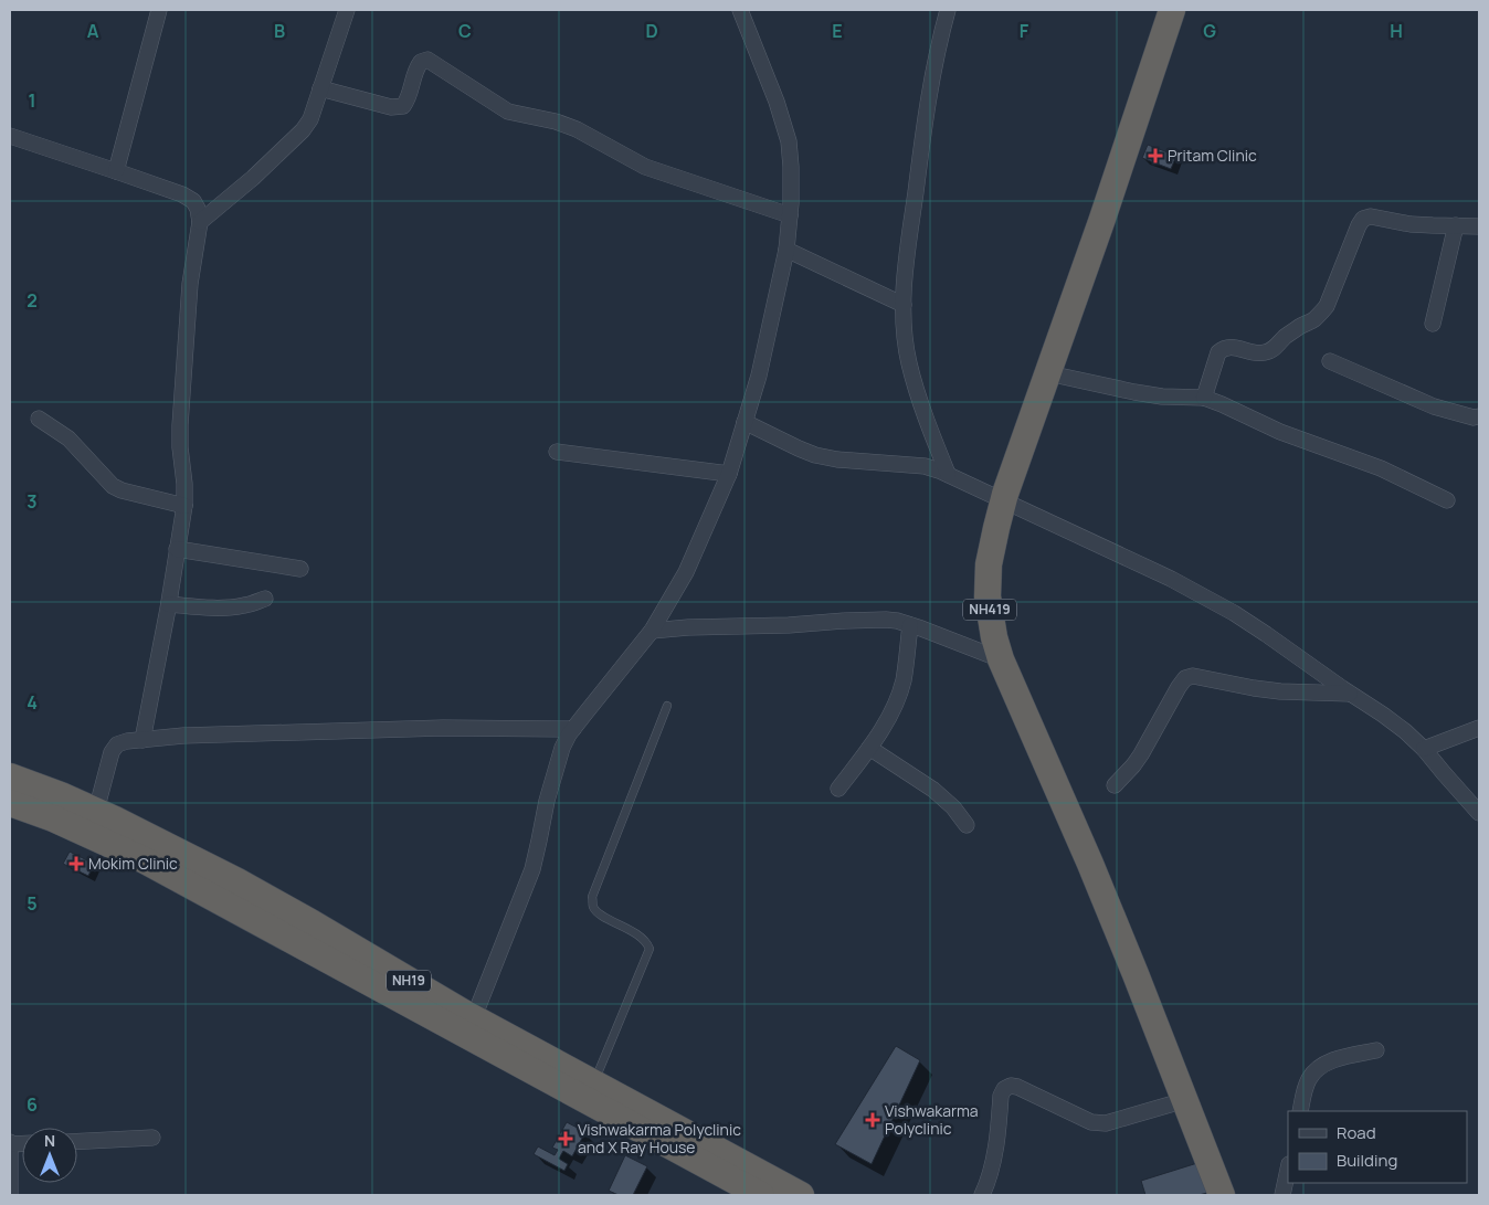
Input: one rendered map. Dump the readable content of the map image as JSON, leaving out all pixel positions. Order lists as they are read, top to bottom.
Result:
{
  "streets": {
    "highway": ["NH419", "NH19"]
  },
  "places": {
    "health": [
      "Pritam Clinic",
      "Mokim Clinic",
      "Vishwakarma Polyclinic",
      "Vishwakarma Polyclinic and X Ray House"
    ]
  },
  "legend": ["Road", "Building"],
  "north": "top",
  "grid": {
    "columns": [
      "A",
      "B",
      "C",
      "D",
      "E",
      "F",
      "G",
      "H"
    ],
    "rows": [
      "1",
      "2",
      "3",
      "4",
      "5",
      "6"
    ]
  }
}
